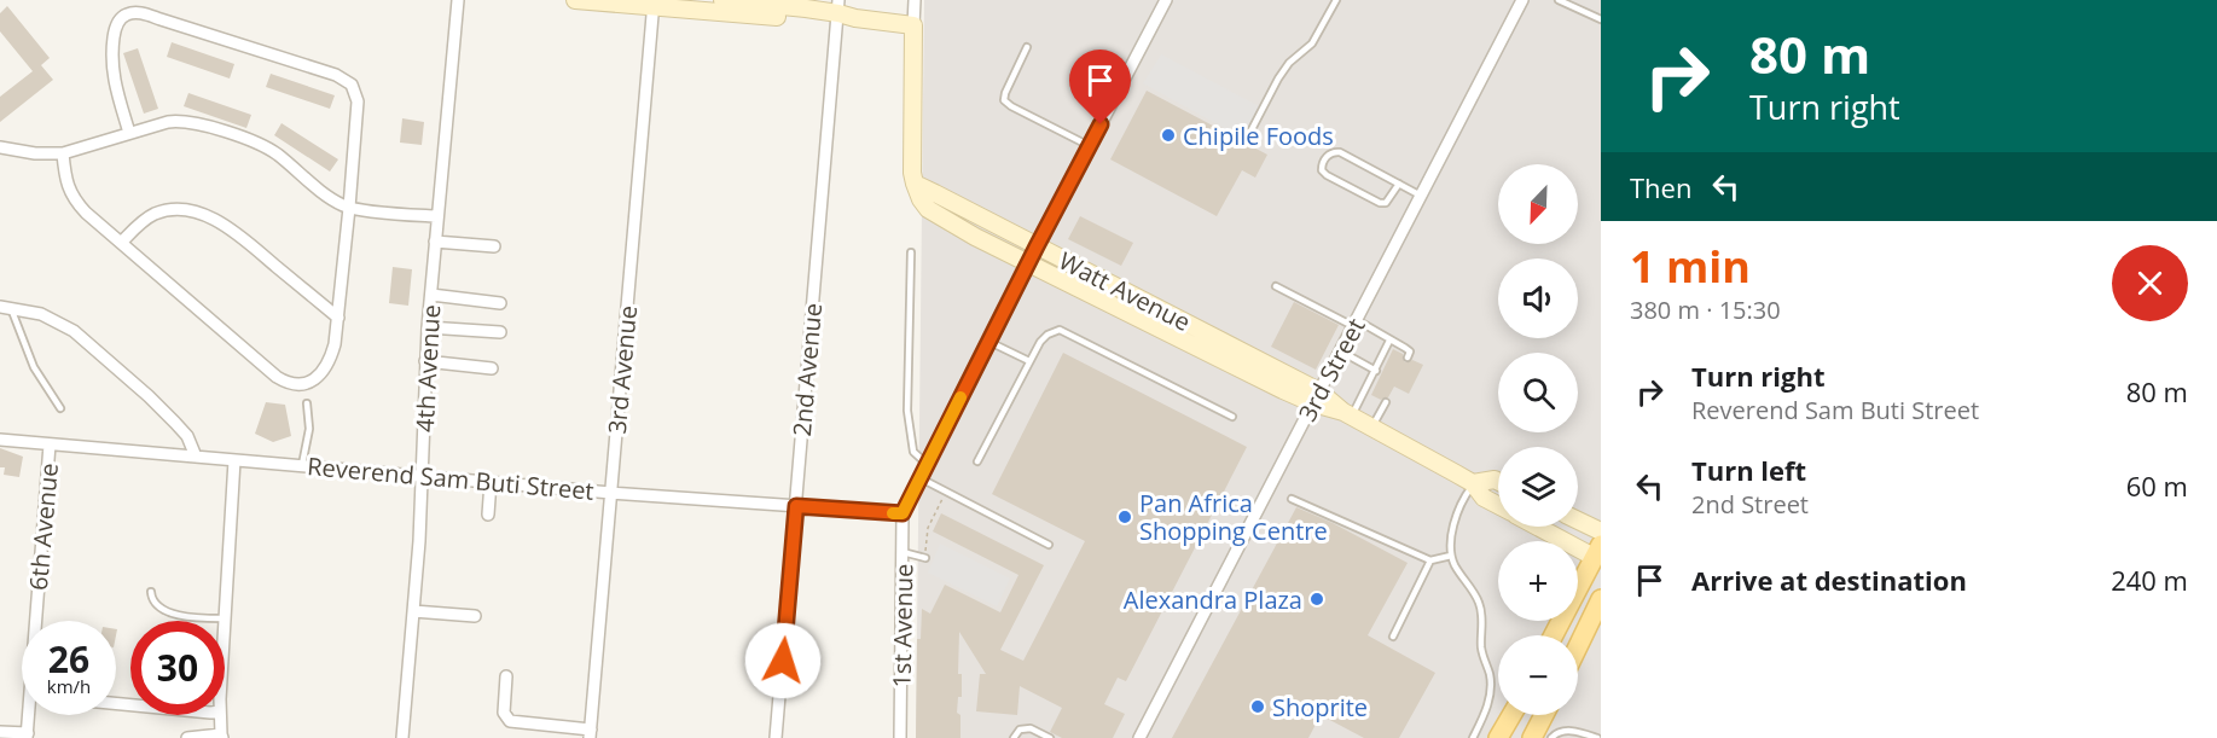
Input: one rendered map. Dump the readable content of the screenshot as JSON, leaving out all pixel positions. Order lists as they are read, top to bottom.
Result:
{
  "streets": {
    "street": [
      "Watt Avenue",
      "4th Avenue",
      "3rd Avenue",
      "2nd Avenue",
      "3rd Street",
      "Reverend Sam Buti Street",
      "6th Avenue",
      "1st Avenue"
    ]
  },
  "crossings": [
    ["Watt Avenue", "3rd Street"],
    ["4th Avenue", "Reverend Sam Buti Street"],
    ["3rd Avenue", "Reverend Sam Buti Street"],
    ["2nd Avenue", "Reverend Sam Buti Street"],
    ["Reverend Sam Buti Street", "6th Avenue"],
    ["Reverend Sam Buti Street", "1st Avenue"]
  ],
  "places": [
    "Chipile Foods",
    "Pan Africa Shopping Centre",
    "Alexandra Plaza",
    "Shoprite"
  ],
  "north": "bottom left",
  "page": {
    "turn": ["80 m", "Turn right"],
    "then": "Then",
    "map_buttons": ["+", "−"],
    "heading": ["1 min", "380 m · 15:30"],
    "list": [
      {
        "name": "Turn right",
        "note": "Reverend Sam Buti Street",
        "value": "80 m"
      },
      {
        "name": "Turn left",
        "note": "2nd Street",
        "value": "60 m"
      },
      {
        "name": "Arrive at destination",
        "value": "240 m"
      }
    ],
    "speed": "26 km/h",
    "limit": "30"
  }
}
